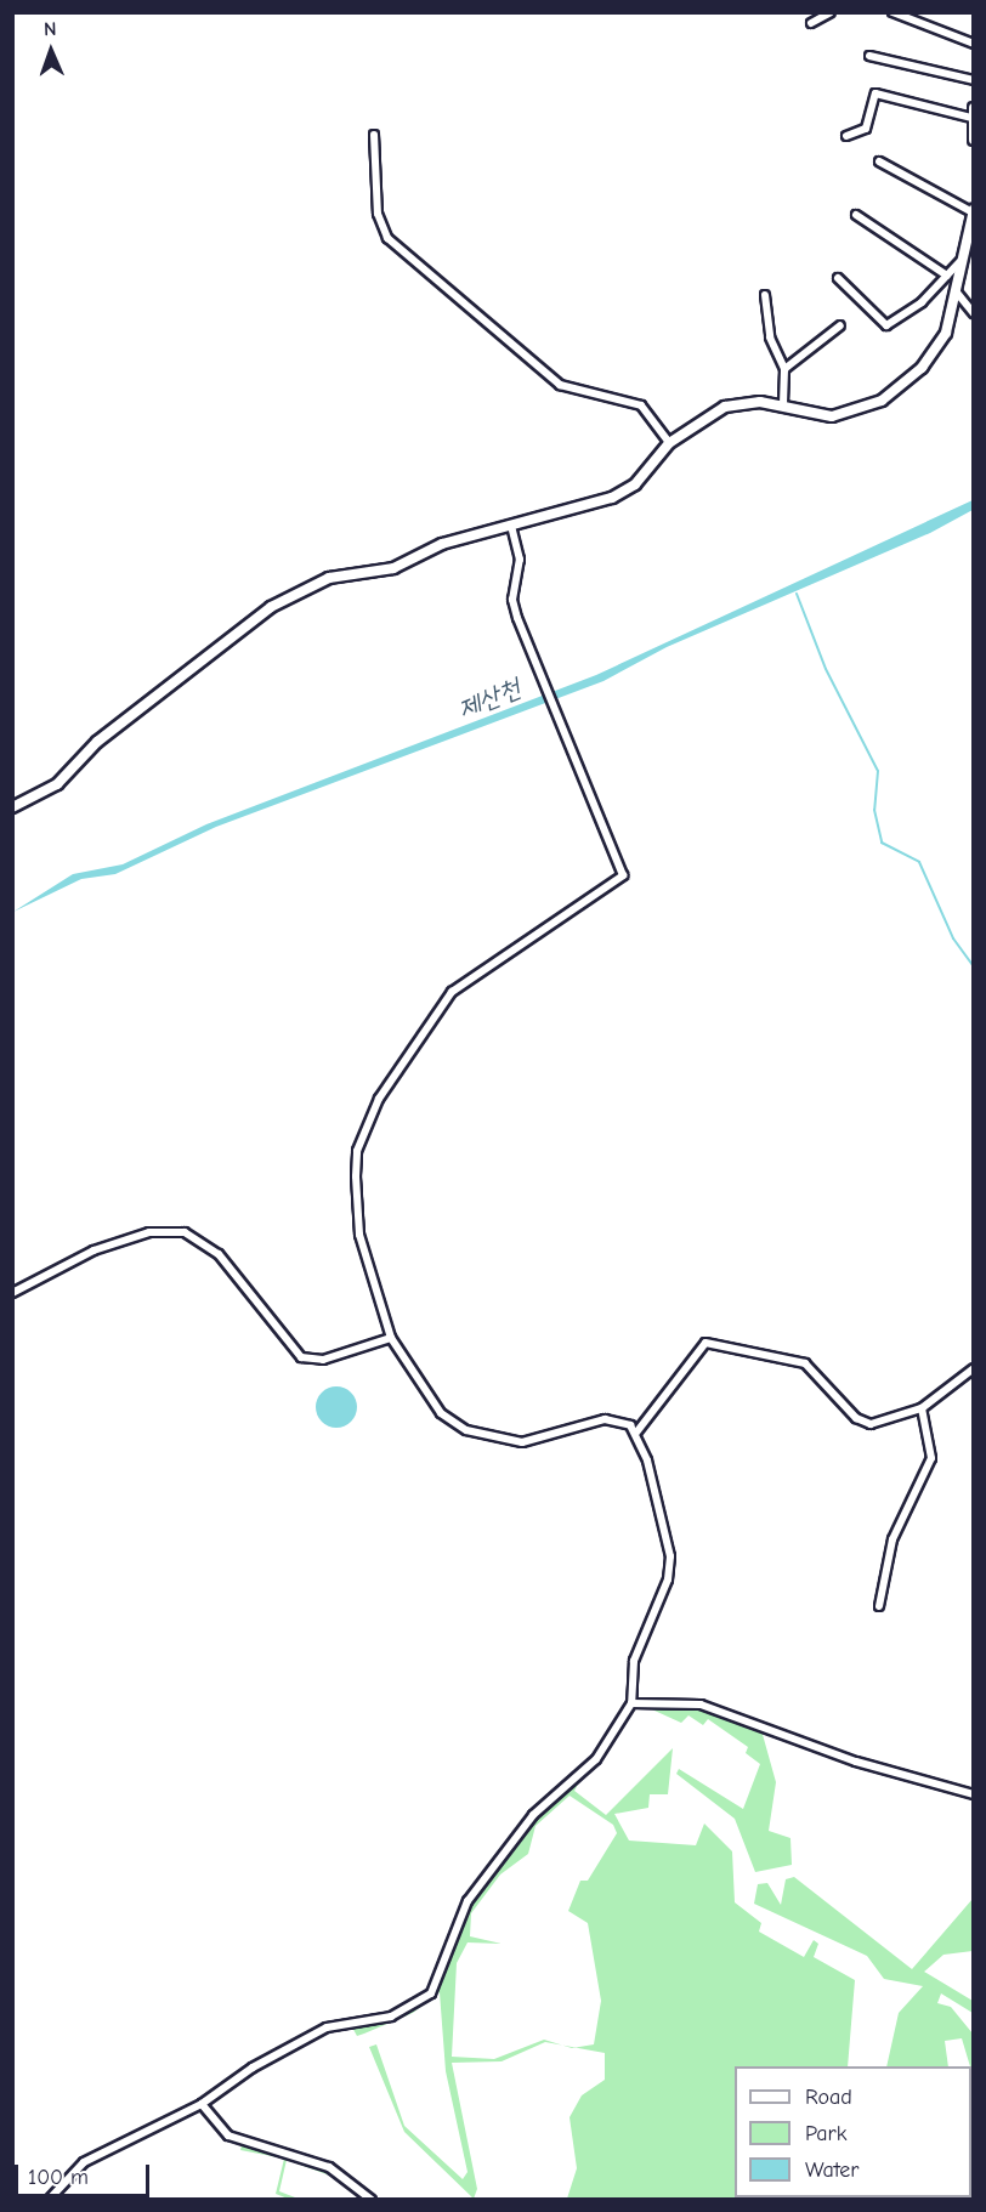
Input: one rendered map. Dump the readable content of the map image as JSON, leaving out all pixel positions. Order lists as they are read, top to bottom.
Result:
{
  "water": ["제산천"],
  "legend": ["Road", "Park", "Water"],
  "scale_bar": "100 m",
  "north": "top"
}
